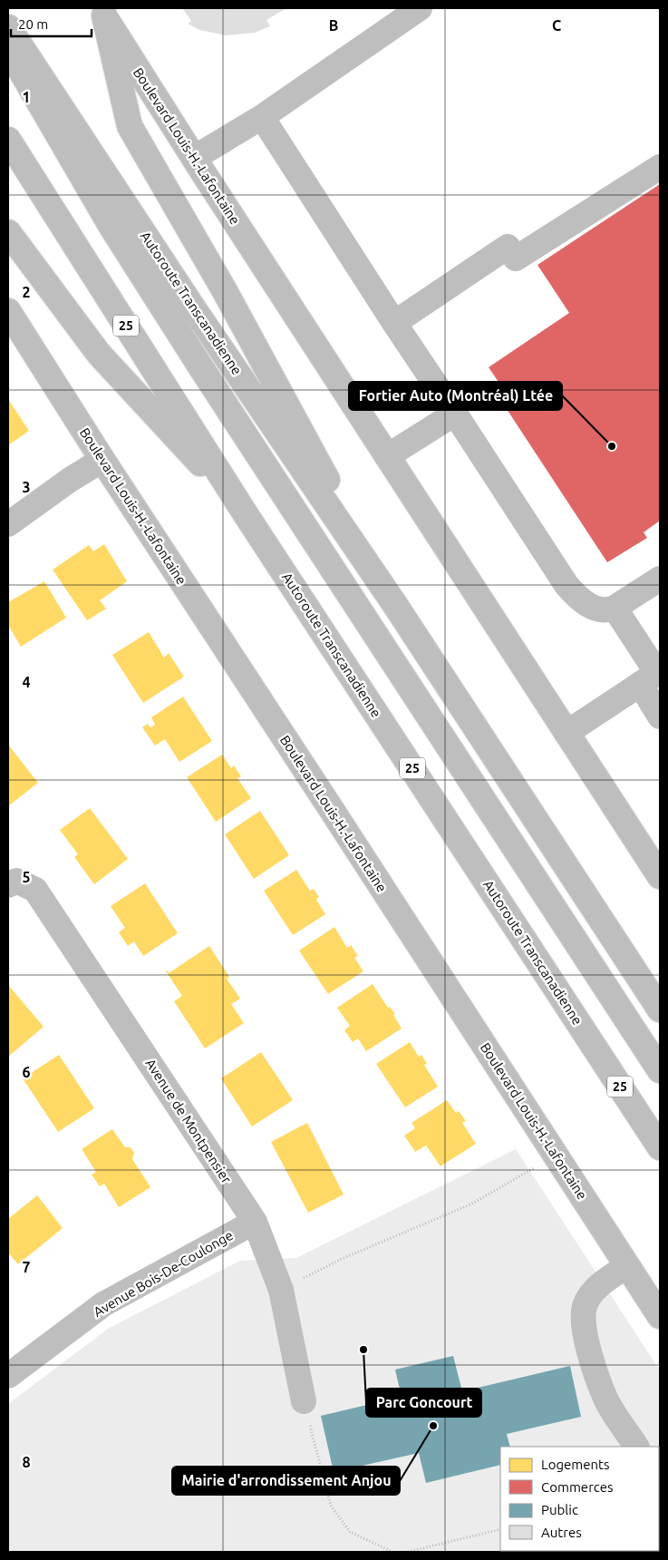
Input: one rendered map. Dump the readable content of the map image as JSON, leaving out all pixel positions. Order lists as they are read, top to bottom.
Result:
{
  "streets": {
    "main road": [
      "Boulevard Louis-H.-Lafontaine",
      "Autoroute Transcanadienne",
      "25",
      "Avenue de Montpensier",
      "Avenue Bois-De-Coulonge"
    ]
  },
  "crossings": [
    ["Avenue de Montpensier", "Avenue Bois-De-Coulonge"]
  ],
  "places": ["Fortier Auto (Montréal) Ltée", "Parc Goncourt", "Mairie d'arrondissement Anjou"],
  "legend": [
    "Logements",
    "Commerces",
    "Public",
    "Autres"
  ],
  "scale_bar": "20 m",
  "grid": {
    "columns": ["B", "C"],
    "rows": [
      "1",
      "2",
      "3",
      "4",
      "5",
      "6",
      "7",
      "8"
    ]
  }
}
